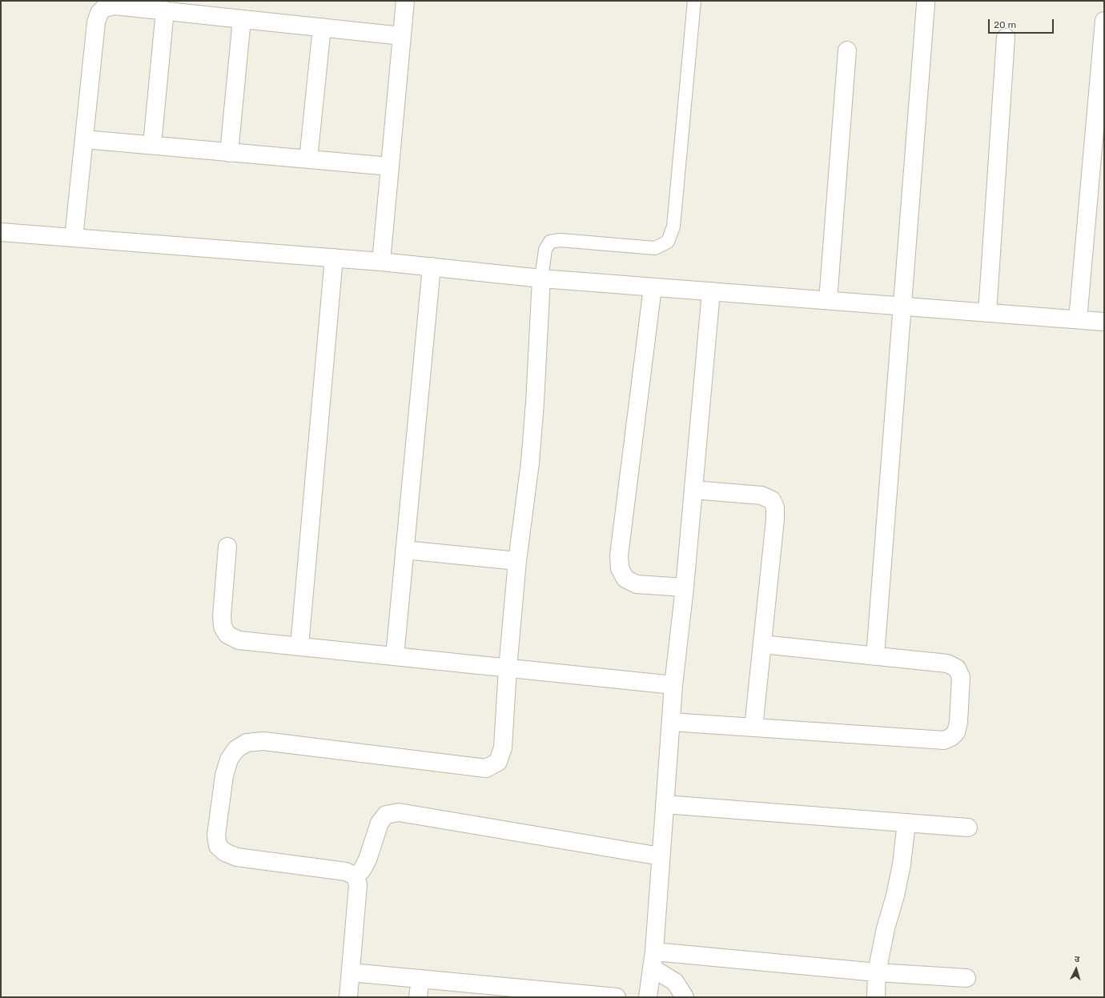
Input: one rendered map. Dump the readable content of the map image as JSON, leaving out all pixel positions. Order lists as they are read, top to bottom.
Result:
{
  "scale_bar": "20 m",
  "north": "top"
}
